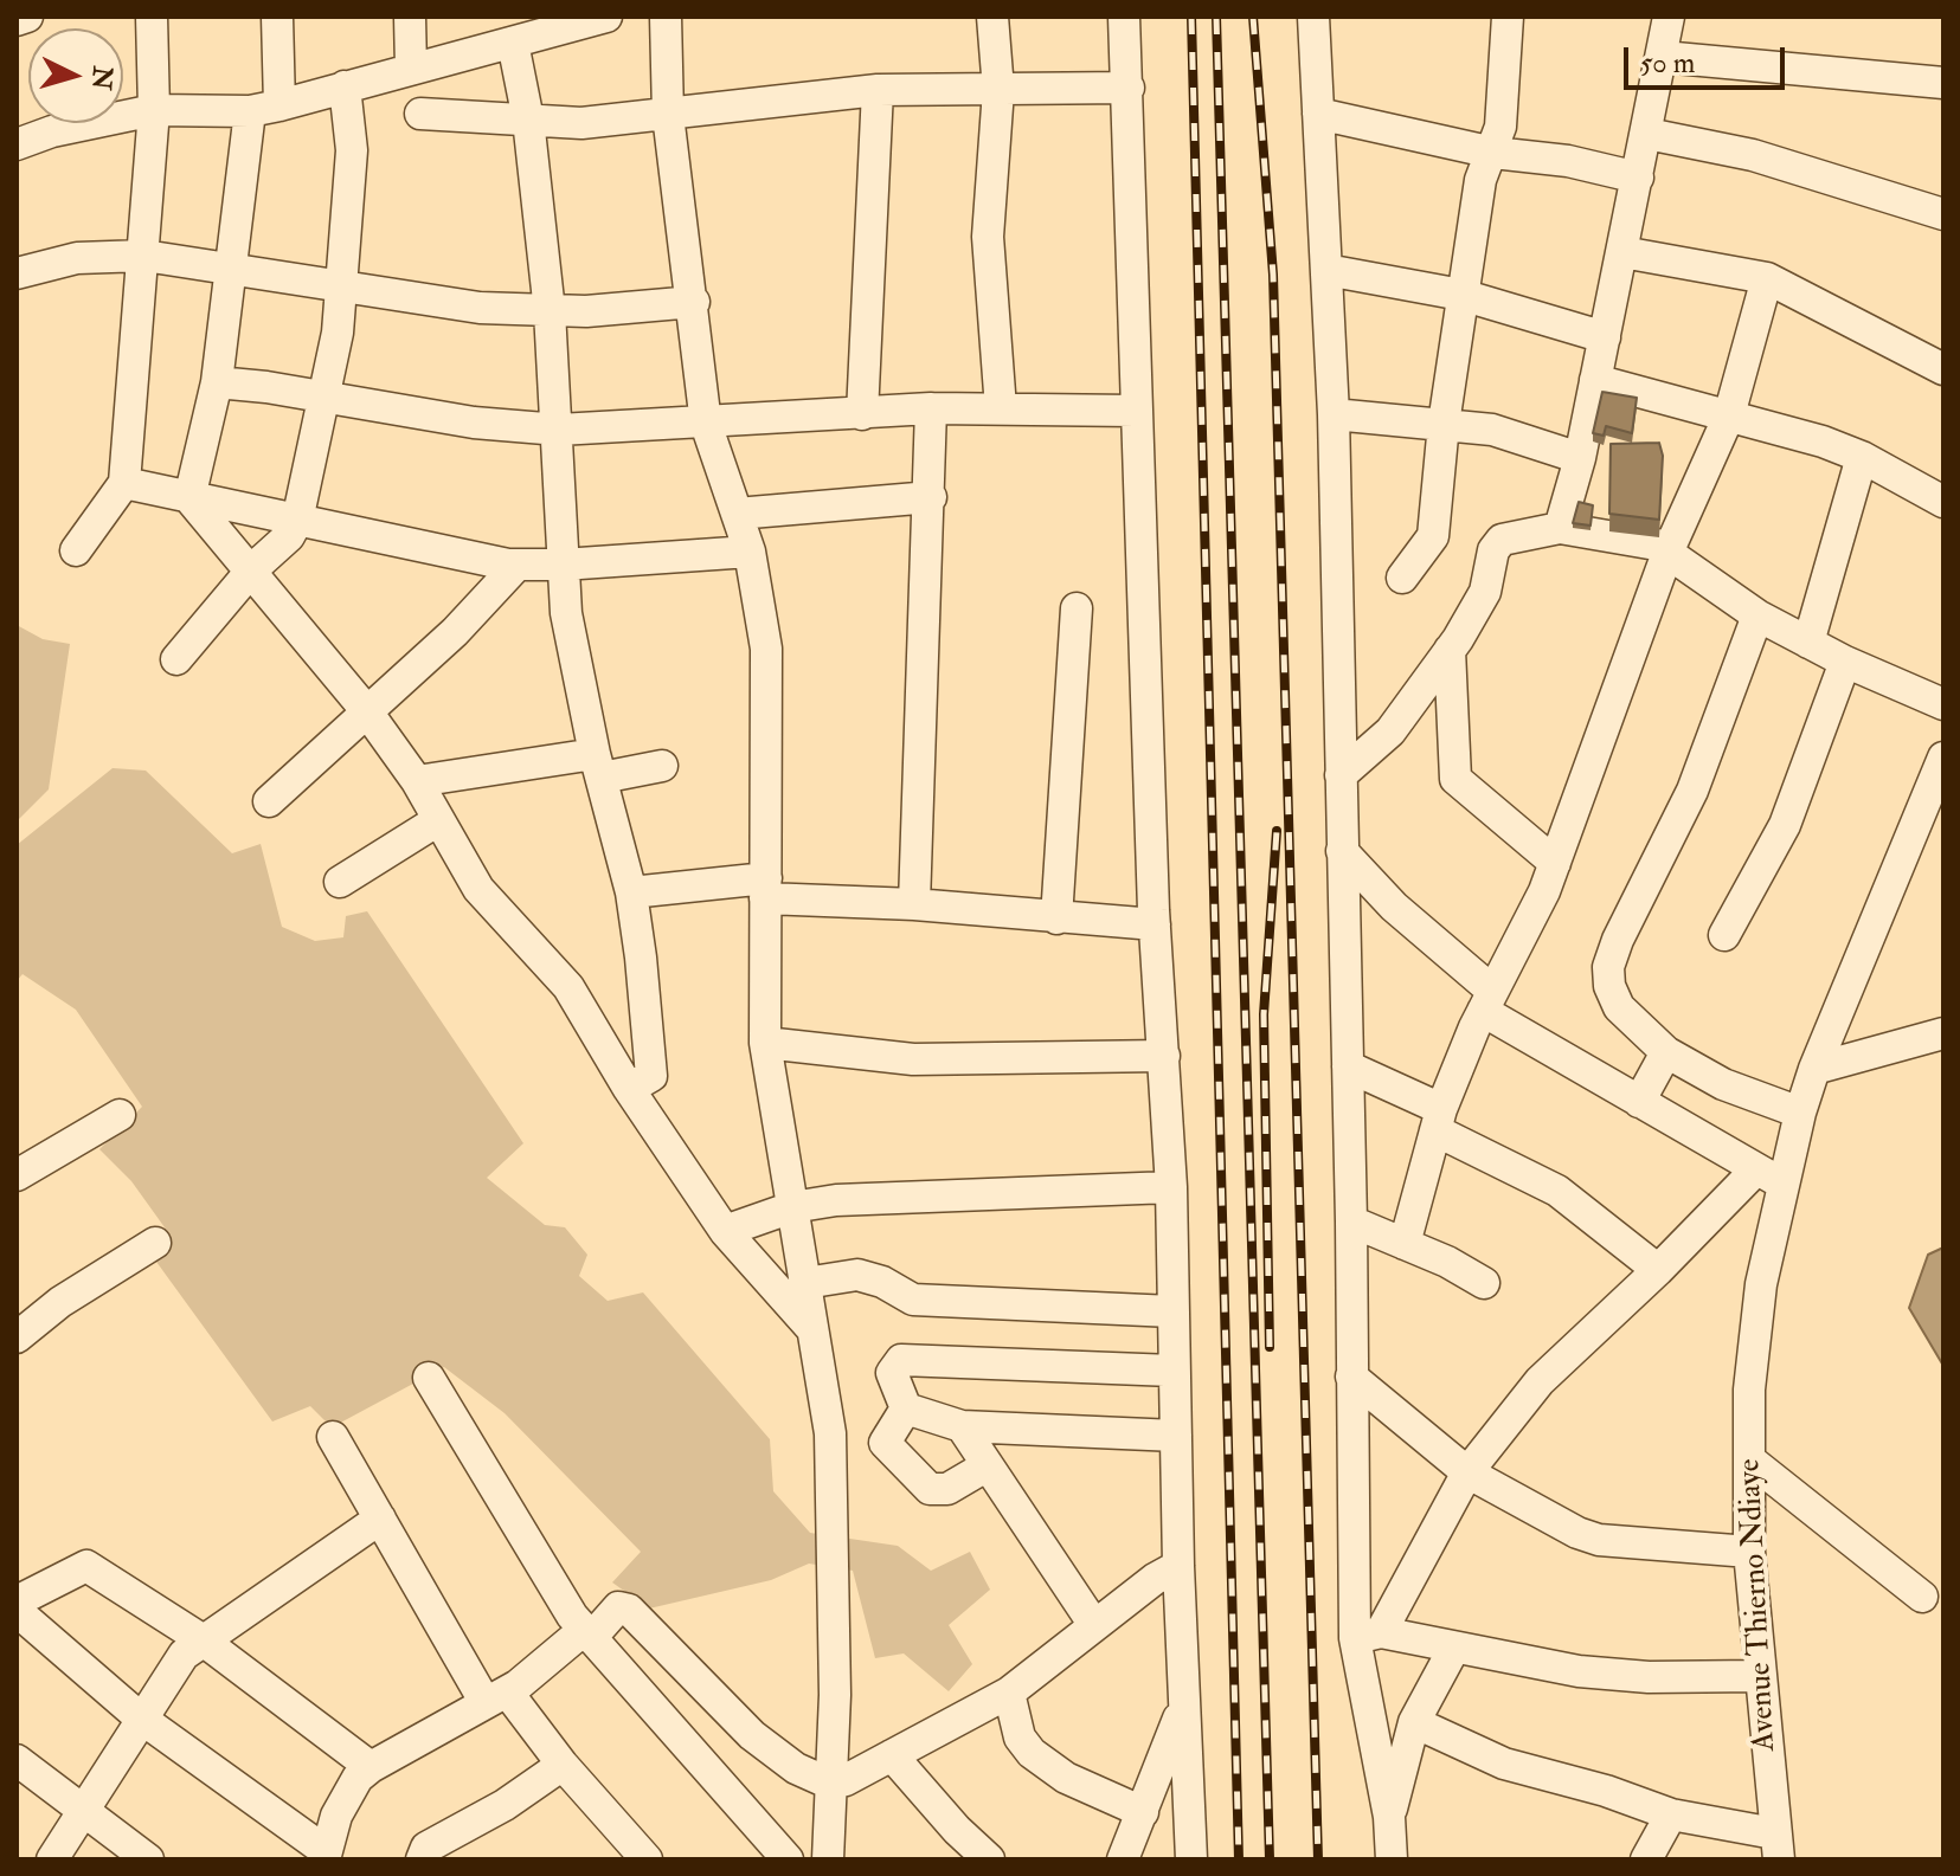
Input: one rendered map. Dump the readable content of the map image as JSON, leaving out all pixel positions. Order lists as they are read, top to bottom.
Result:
{
  "streets": {
    "street": ["Avenue Thierno Ndiaye"]
  },
  "scale_bar": "50 m",
  "north": "right"
}
